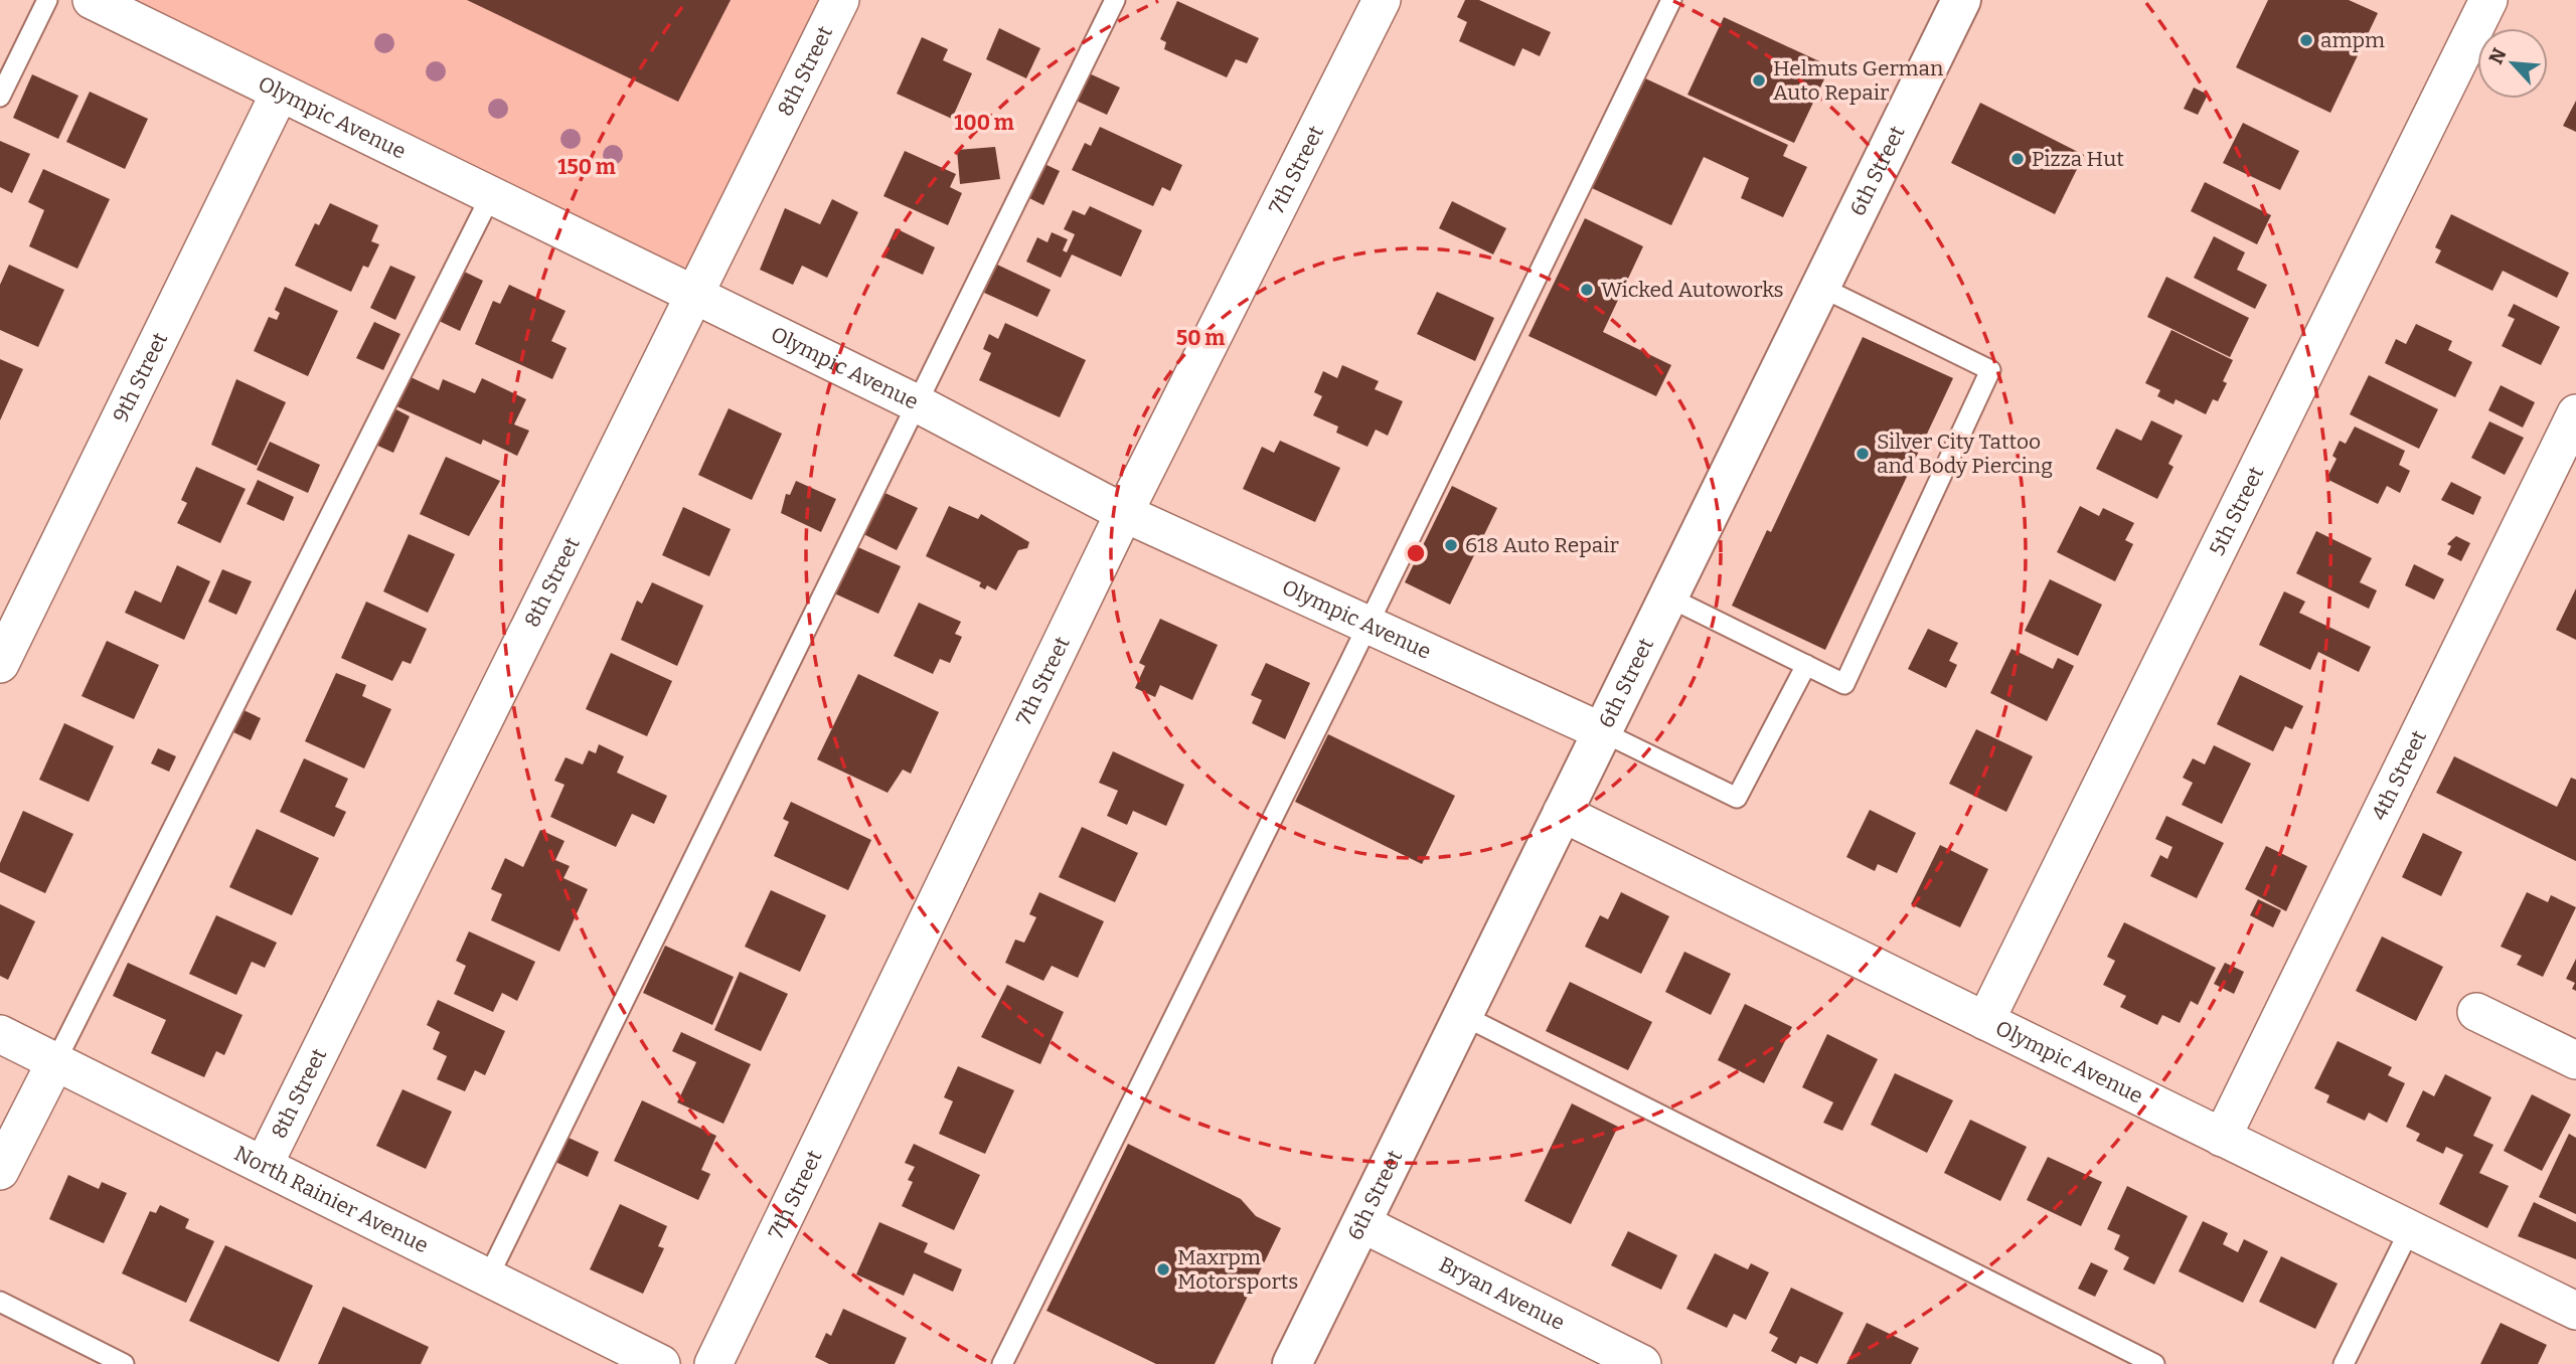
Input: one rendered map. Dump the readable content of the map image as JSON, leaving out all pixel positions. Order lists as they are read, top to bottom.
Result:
{
  "streets": {
    "main road": ["6th Street"],
    "street": [
      "8th Street",
      "Olympic Avenue",
      "7th Street",
      "9th Street",
      "5th Street",
      "4th Street",
      "North Rainier Avenue",
      "Bryan Avenue"
    ]
  },
  "crossings": [
    ["8th Street", "Olympic Avenue"],
    ["8th Street", "North Rainier Avenue"],
    ["Olympic Avenue", "7th Street"],
    ["Olympic Avenue", "6th Street"],
    ["Olympic Avenue", "9th Street"],
    ["Olympic Avenue", "5th Street"],
    ["Olympic Avenue", "4th Street"],
    ["6th Street", "Bryan Avenue"]
  ],
  "places": [
    "ampm",
    "Helmuts German Auto Repair",
    "Pizza Hut",
    "Wicked Autoworks",
    "Silver City Tattoo and Body Piercing",
    "618 Auto Repair",
    "Maxrpm Motorsports"
  ],
  "north": "top left",
  "rings": ["100 m", "150 m", "50 m"]
}
